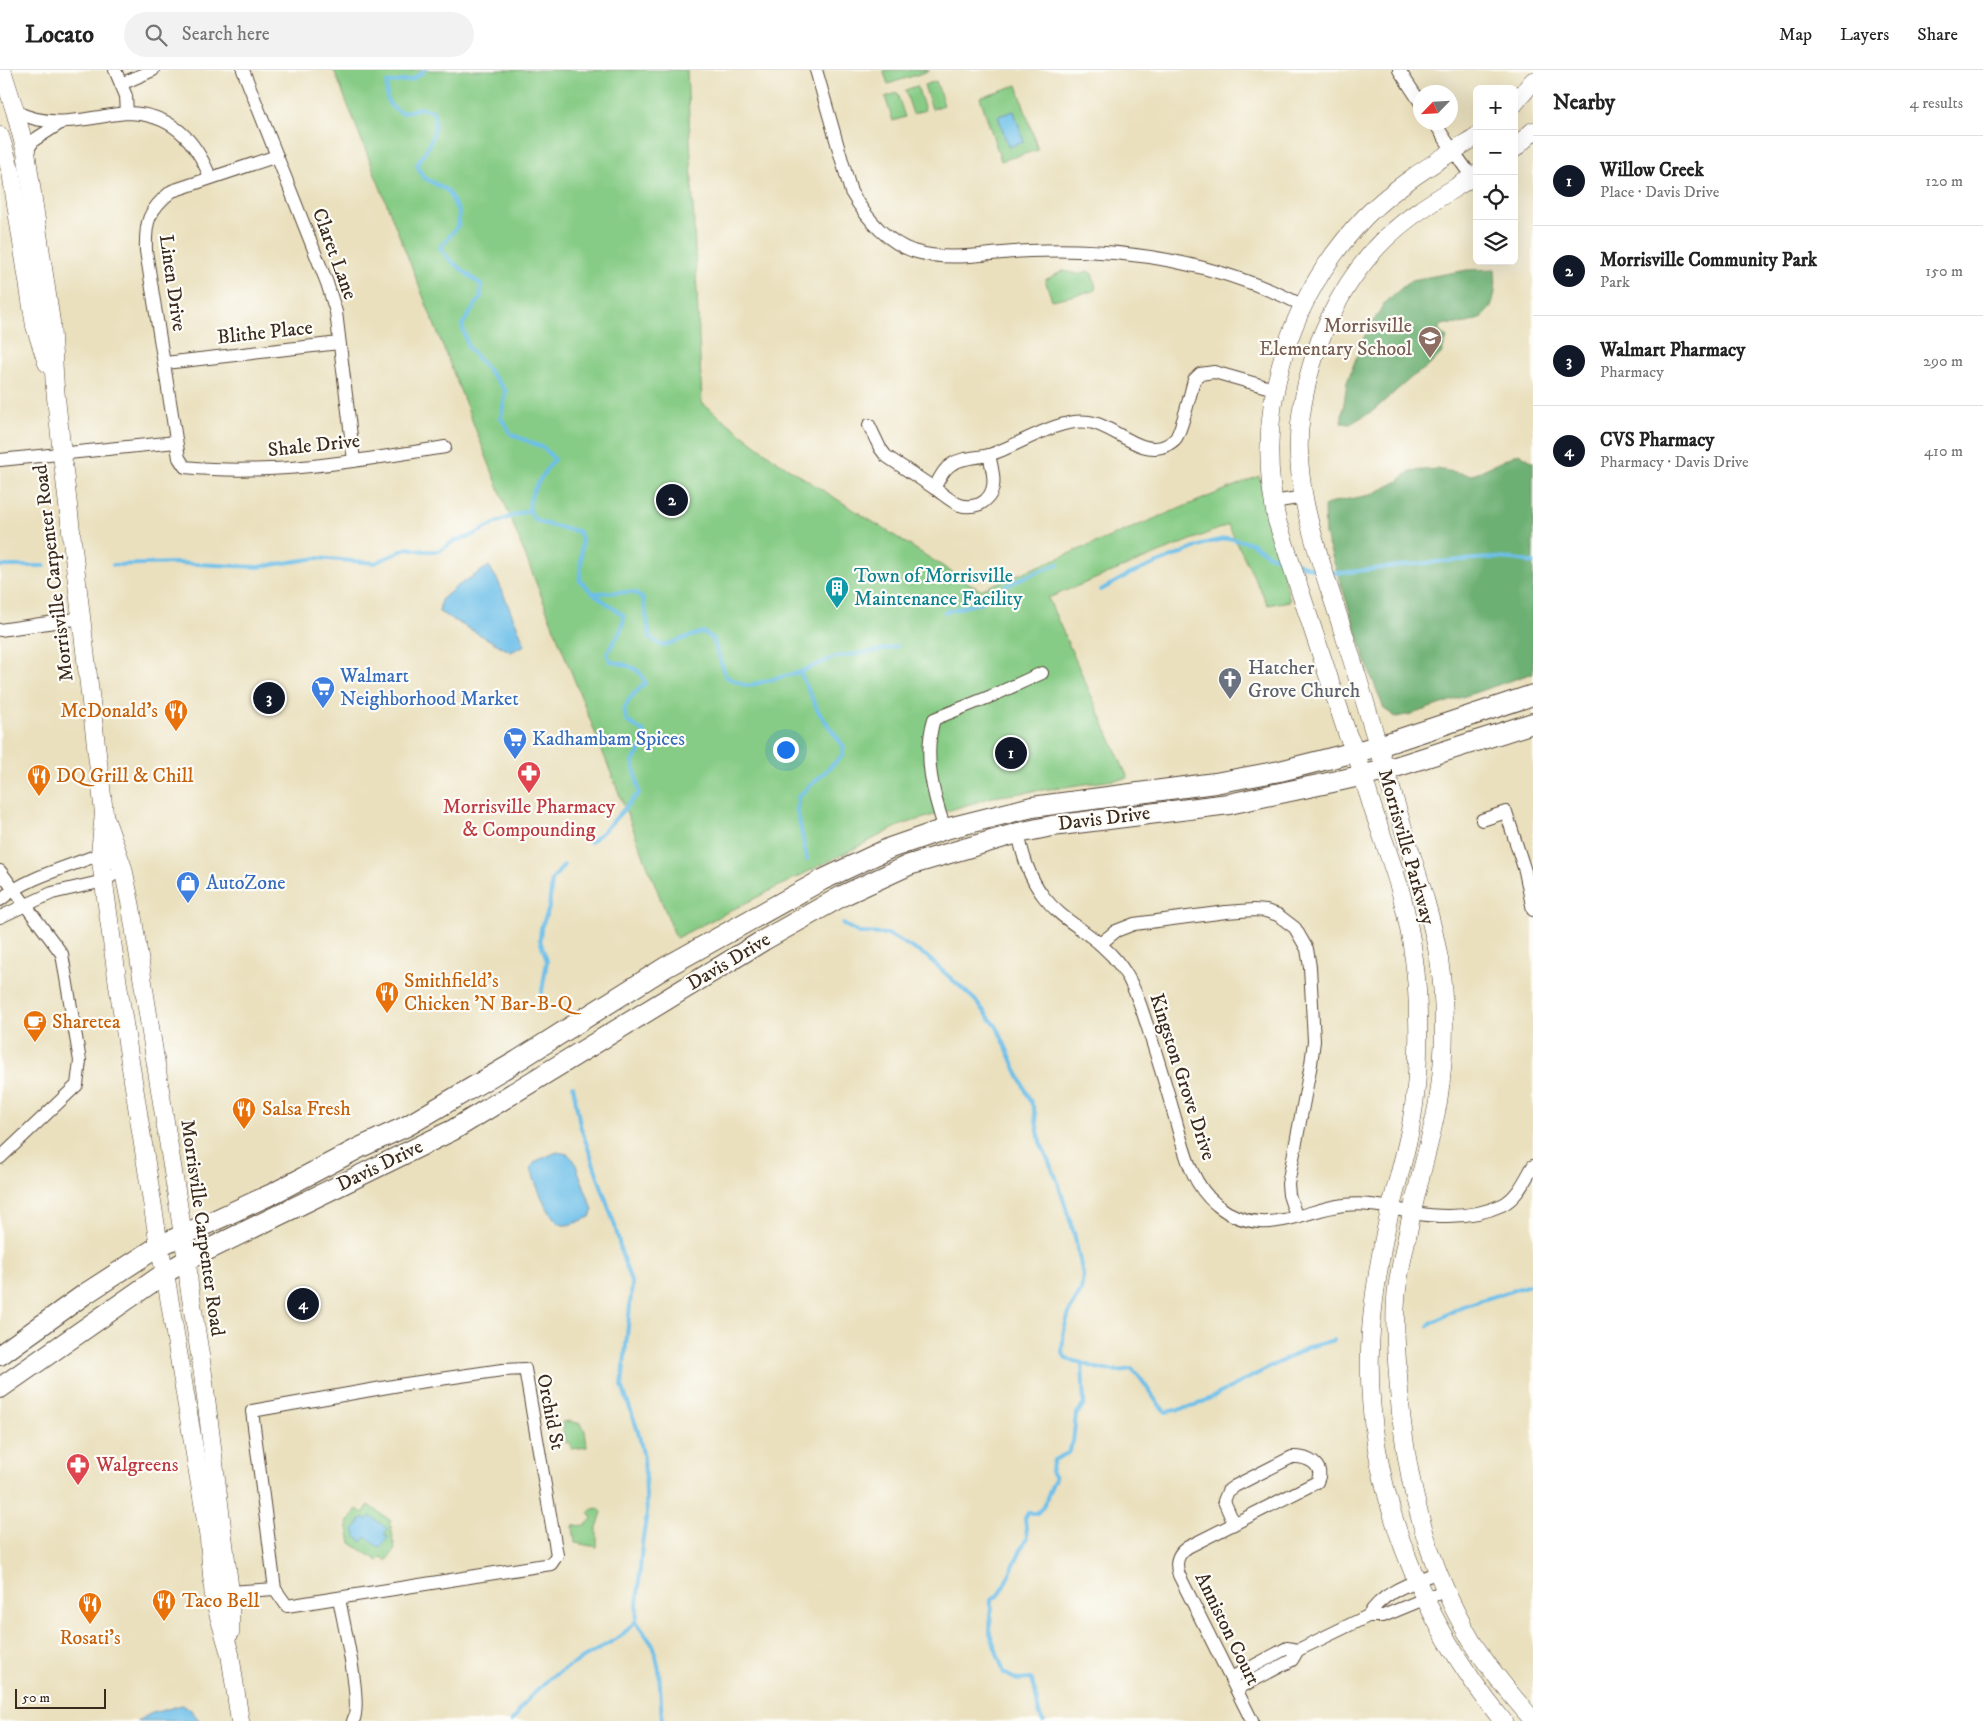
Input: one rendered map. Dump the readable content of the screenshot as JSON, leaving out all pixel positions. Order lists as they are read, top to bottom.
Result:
{
  "streets": {
    "main road": ["Morrisville Carpenter Road", "Davis Drive", "Morrisville Parkway"],
    "street": [
      "Claret Lane",
      "Linen Drive",
      "Blithe Place",
      "Shale Drive",
      "Kingston Grove Drive",
      "Orchid St",
      "Anniston Court"
    ]
  },
  "crossings": [
    ["Claret Lane", "Linen Drive"],
    ["Claret Lane", "Blithe Place"],
    ["Claret Lane", "Shale Drive"],
    ["Linen Drive", "Blithe Place"],
    ["Linen Drive", "Shale Drive"],
    ["Morrisville Carpenter Road", "Davis Drive"],
    ["Davis Drive", "Morrisville Parkway"],
    ["Davis Drive", "Kingston Grove Drive"],
    ["Morrisville Parkway", "Kingston Grove Drive"]
  ],
  "places": {
    "school or university": ["Morrisville Elementary School"],
    "building": ["Town of Morrisville Maintenance Facility"],
    "church": ["Hatcher Grove Church"],
    "supermarket": ["Walmart Neighborhood Market", "Kadhambam Spices"],
    "restaurant": [
      "McDonald's",
      "DQ Grill & Chill",
      "Smithfield's Chicken 'N Bar-B-Q",
      "Salsa Fresh",
      "Taco Bell",
      "Rosati's"
    ],
    "pharmacy": ["Morrisville Pharmacy & Compounding", "Walgreens"],
    "shop": ["AutoZone"],
    "cafe": ["Sharetea"]
  },
  "scale_bar": "50 m",
  "north": "bottom left",
  "page": {
    "header": "Locato",
    "search": "Search here",
    "nav": ["Map", "Layers", "Share"],
    "heading": ["Nearby", "4 results"],
    "map_buttons": ["+", "−"],
    "list": [
      {
        "mark": "1",
        "name": "Willow Creek",
        "note": "Place · Davis Drive",
        "value": "120 m"
      },
      {
        "mark": "2",
        "name": "Morrisville Community Park",
        "note": "Park",
        "value": "150 m"
      },
      {
        "mark": "3",
        "name": "Walmart Pharmacy",
        "note": "Pharmacy",
        "value": "290 m"
      },
      {
        "mark": "4",
        "name": "CVS Pharmacy",
        "note": "Pharmacy · Davis Drive",
        "value": "410 m"
      }
    ],
    "pins": [
      "2",
      "3",
      "1",
      "4"
    ],
    "scale": "50 m"
  }
}
